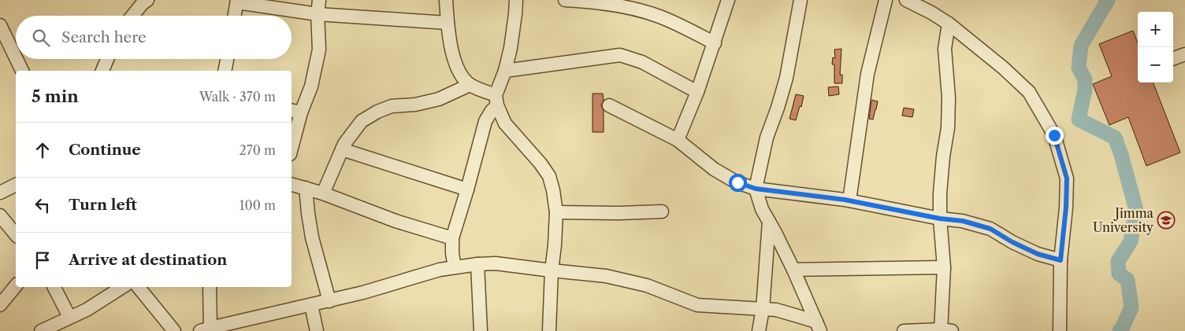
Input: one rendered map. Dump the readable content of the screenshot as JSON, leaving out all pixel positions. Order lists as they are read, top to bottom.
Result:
{
  "places": {
    "school or university": ["Jimma University"]
  },
  "page": {
    "map_buttons": ["+", "−"],
    "search": "Search here",
    "heading": ["5 min", "Walk · 370 m"],
    "list": [
      ["Continue", "270 m"],
      ["Turn left", "100 m"],
      "Arrive at destination"
    ]
  }
}
